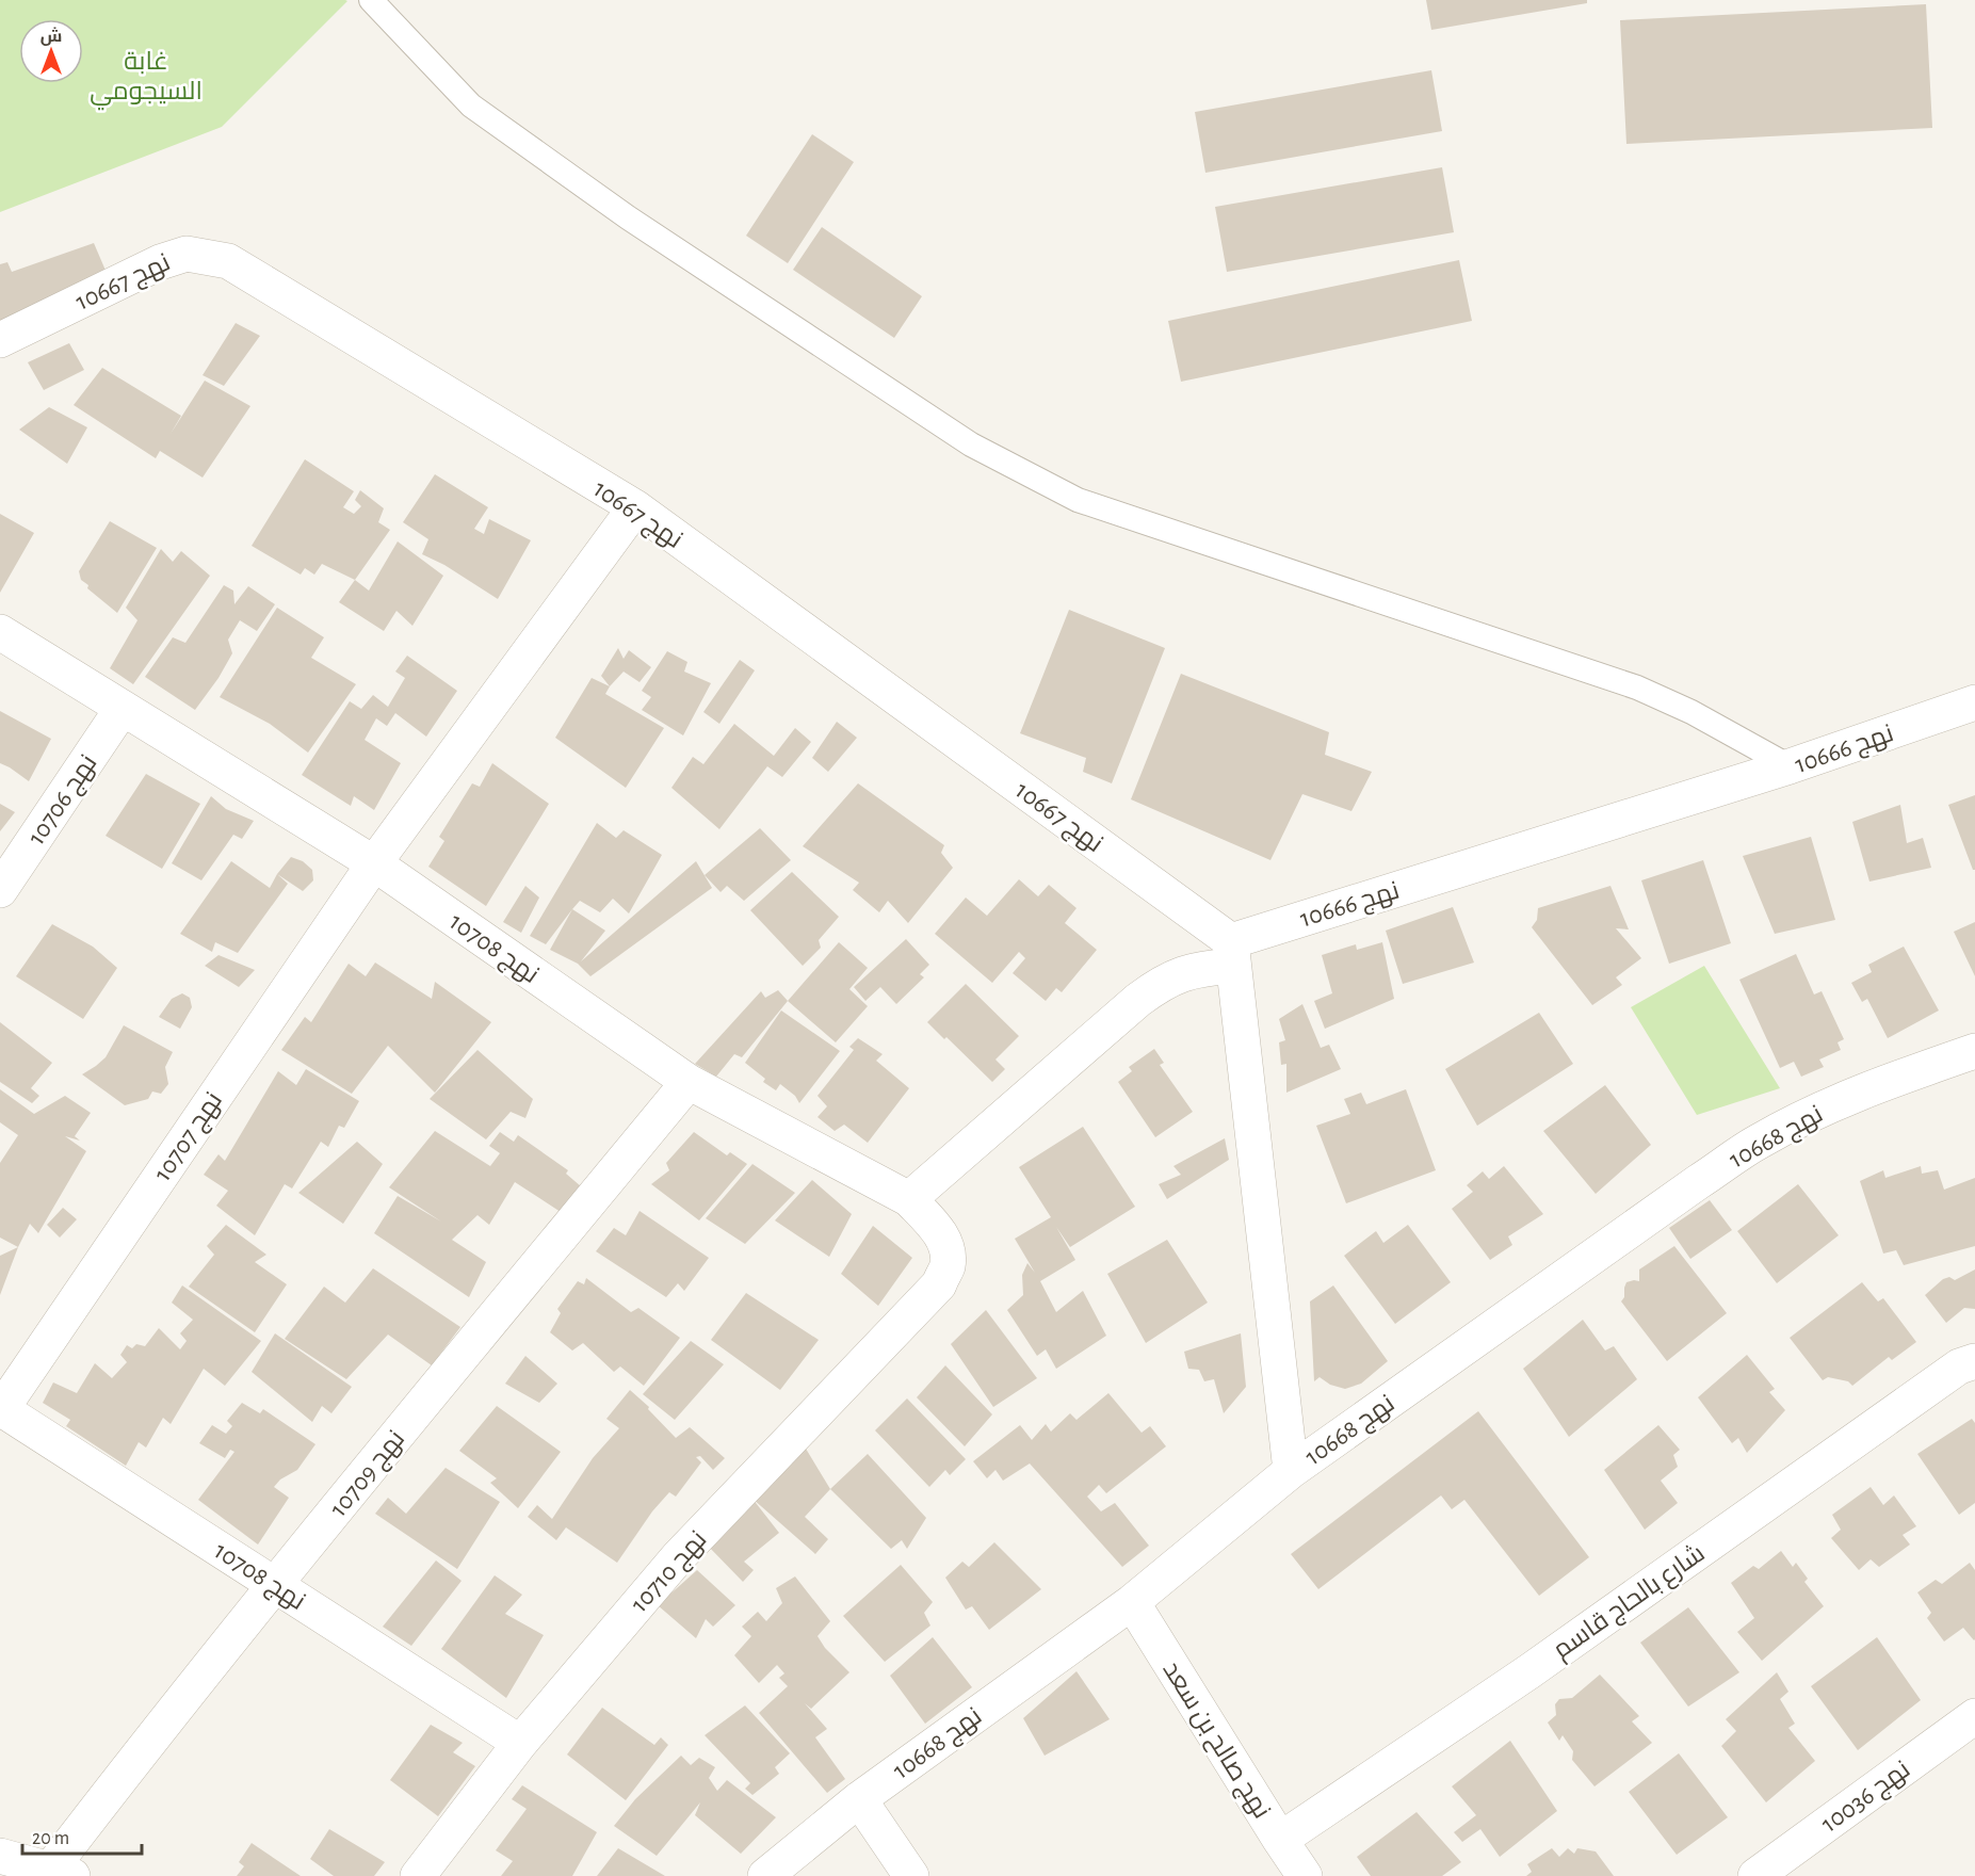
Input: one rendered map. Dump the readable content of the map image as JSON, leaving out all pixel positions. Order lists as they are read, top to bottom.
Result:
{
  "streets": {
    "street": [
      "نهج 10667",
      "نهج 10666",
      "نهج 10706",
      "نهج 10708",
      "نهج 10707",
      "نهج 10668",
      "نهج 10709",
      "نهج 10710",
      "شارع بالحاج قاسم",
      "نهج صالح بن سعد",
      "نهج 10036"
    ]
  },
  "crossings": [
    ["نهج 10667", "نهج 10666"],
    ["نهج 10667", "نهج 10707"],
    ["نهج 10706", "نهج 10708"],
    ["نهج 10708", "نهج 10707"],
    ["نهج 10708", "نهج 10709"],
    ["نهج 10708", "نهج 10710"],
    ["نهج 10668", "نهج صالح بن سعد"],
    ["شارع بالحاج قاسم", "نهج صالح بن سعد"]
  ],
  "parks": ["غابة السيجومي"],
  "scale_bar": "20 m",
  "north": "top"
}
